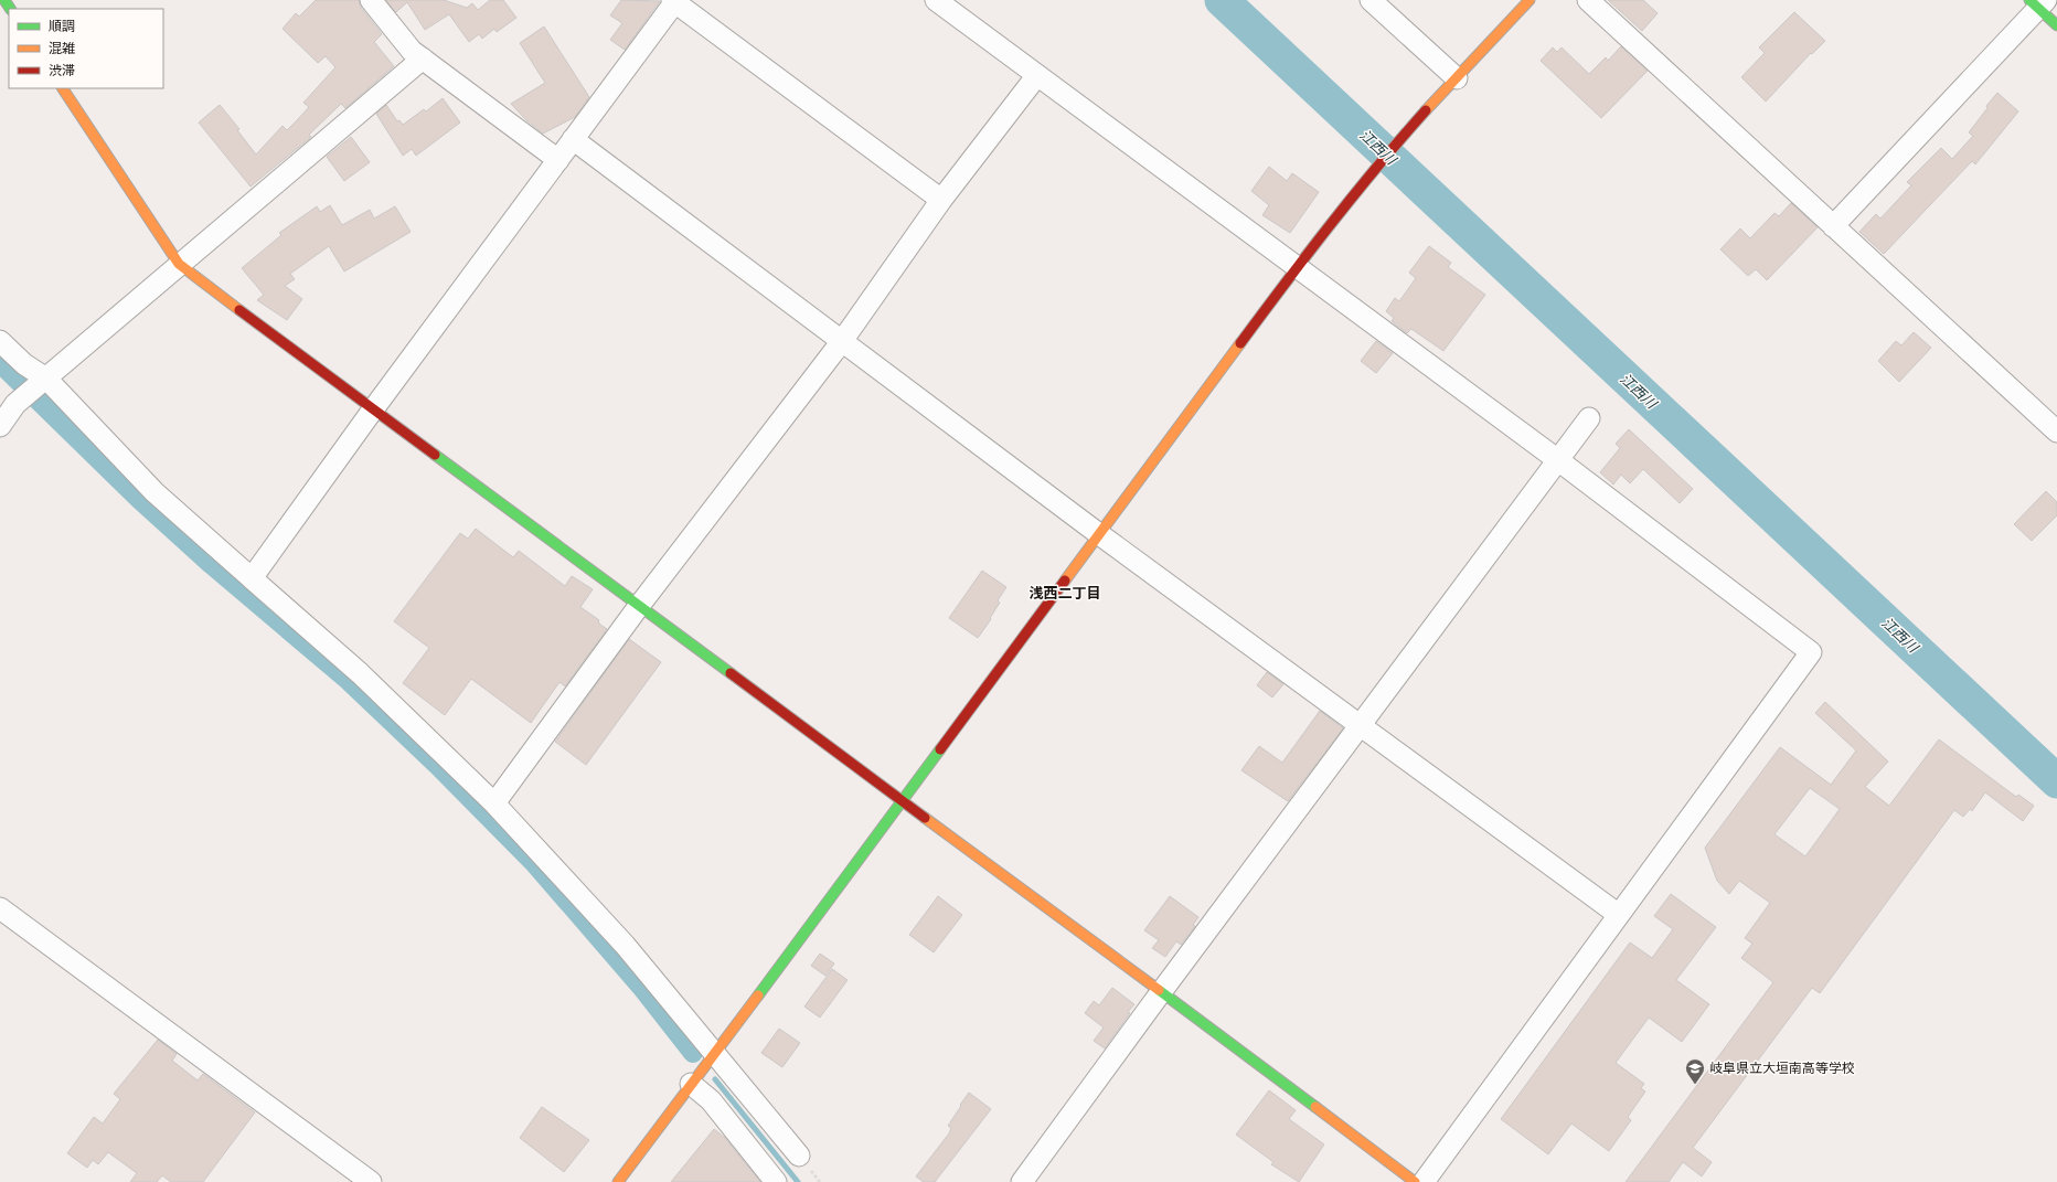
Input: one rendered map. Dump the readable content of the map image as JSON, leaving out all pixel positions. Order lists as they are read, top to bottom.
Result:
{
  "districts": ["浅西二丁目"],
  "water": ["江西川"],
  "places": {
    "school or university": ["岐阜県立大垣南高等学校"]
  },
  "legend": ["順調", "混雑", "渋滞"]
}
